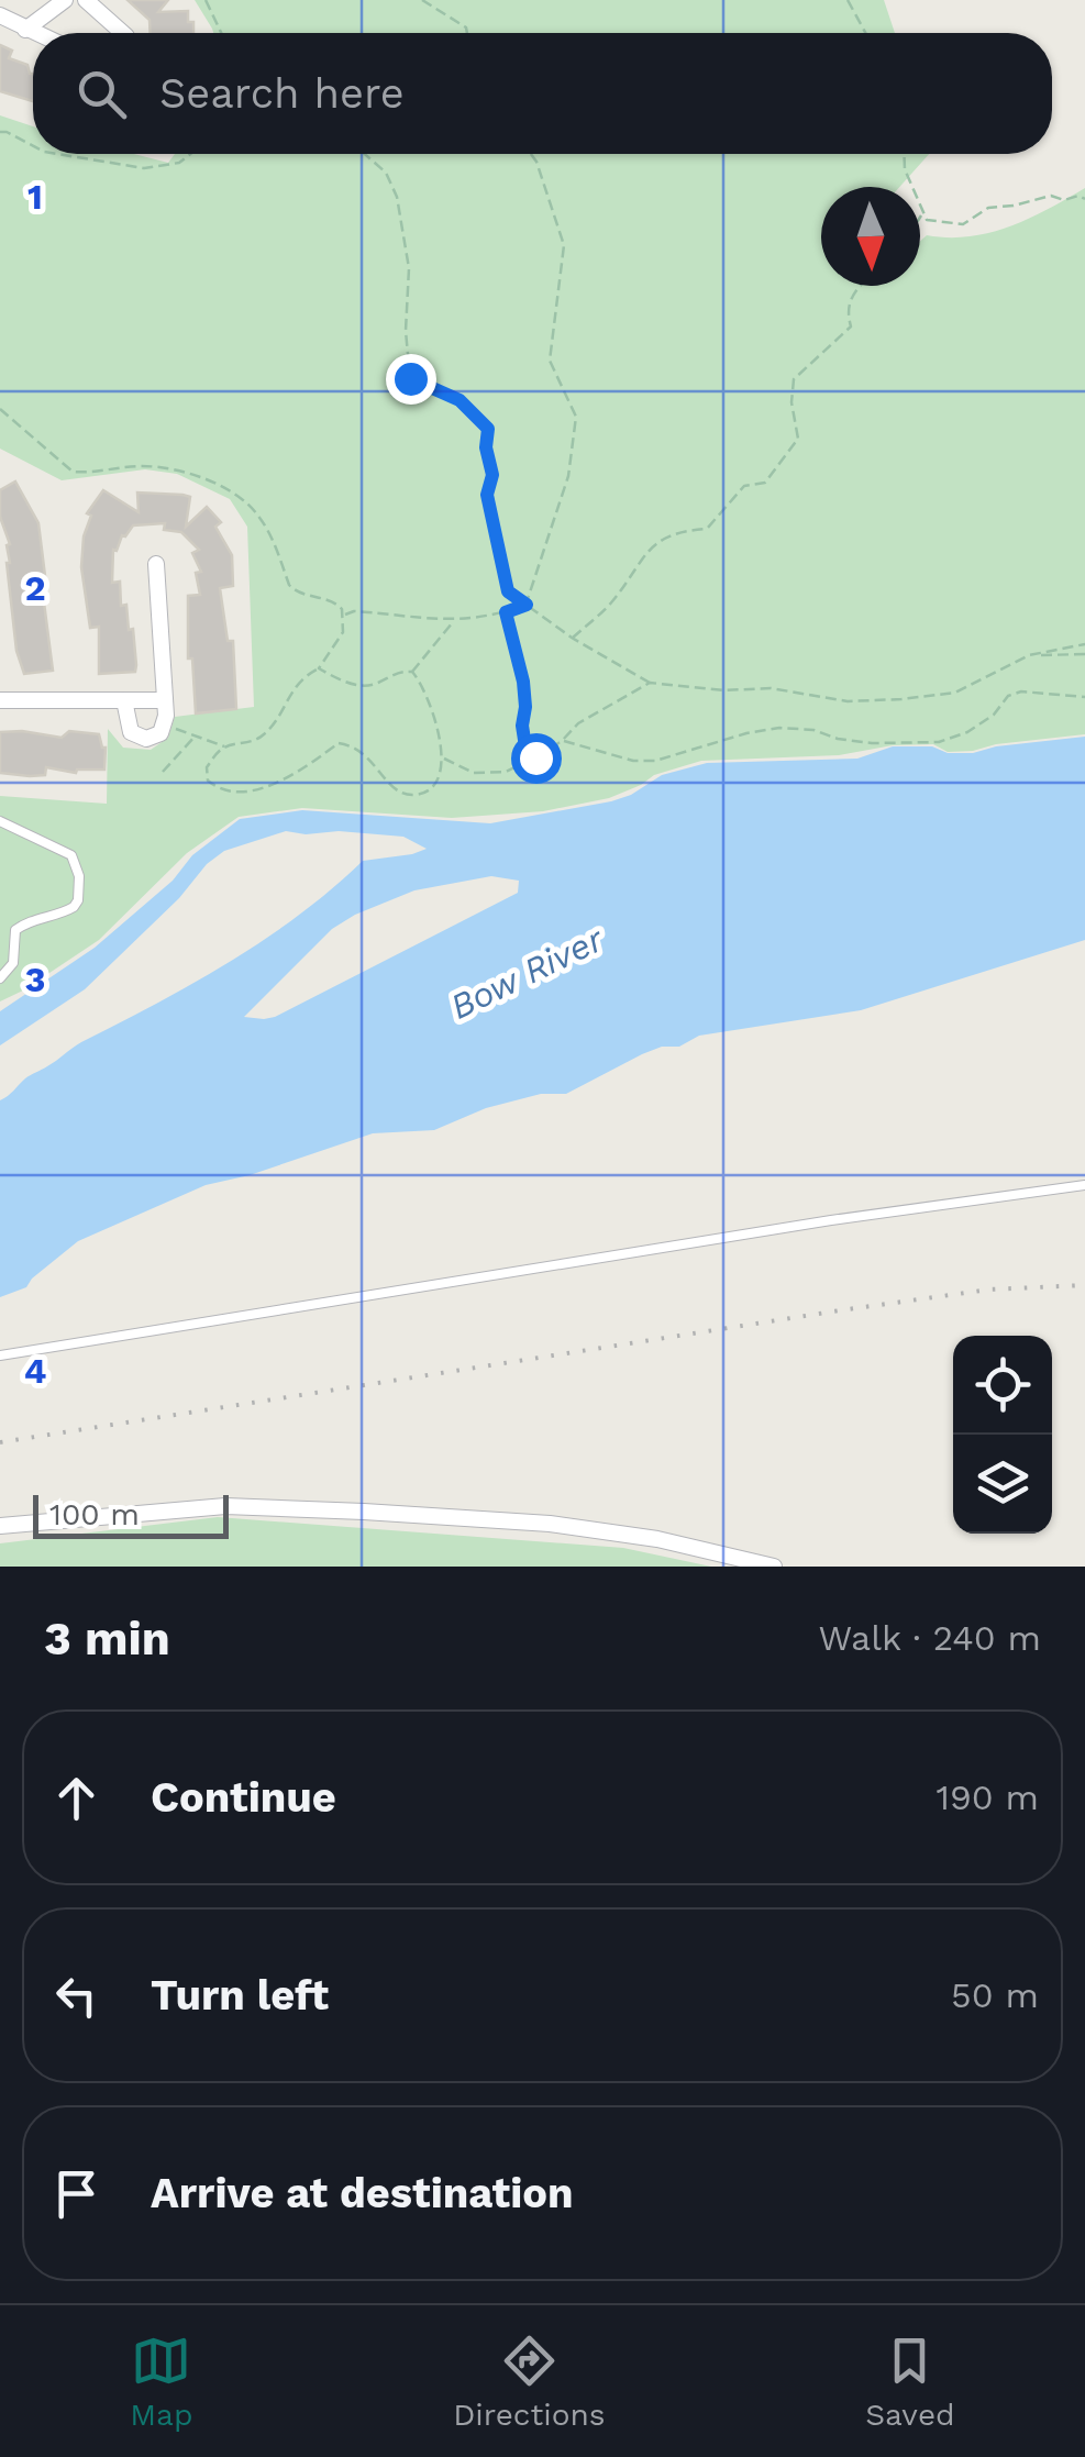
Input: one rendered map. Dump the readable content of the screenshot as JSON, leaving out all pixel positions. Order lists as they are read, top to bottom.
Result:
{
  "water": ["Bow River"],
  "scale_bar": "100 m",
  "north": "bottom",
  "page": {
    "search": "Search here",
    "scale": "100 m",
    "heading": ["3 min", "Walk · 240 m"],
    "list": [
      ["Continue", "190 m"],
      ["Turn left", "50 m"],
      "Arrive at destination"
    ],
    "nav": ["Map", "Directions", "Saved"]
  },
  "grid": {
    "rows": [
      "1",
      "2",
      "3",
      "4"
    ]
  }
}
